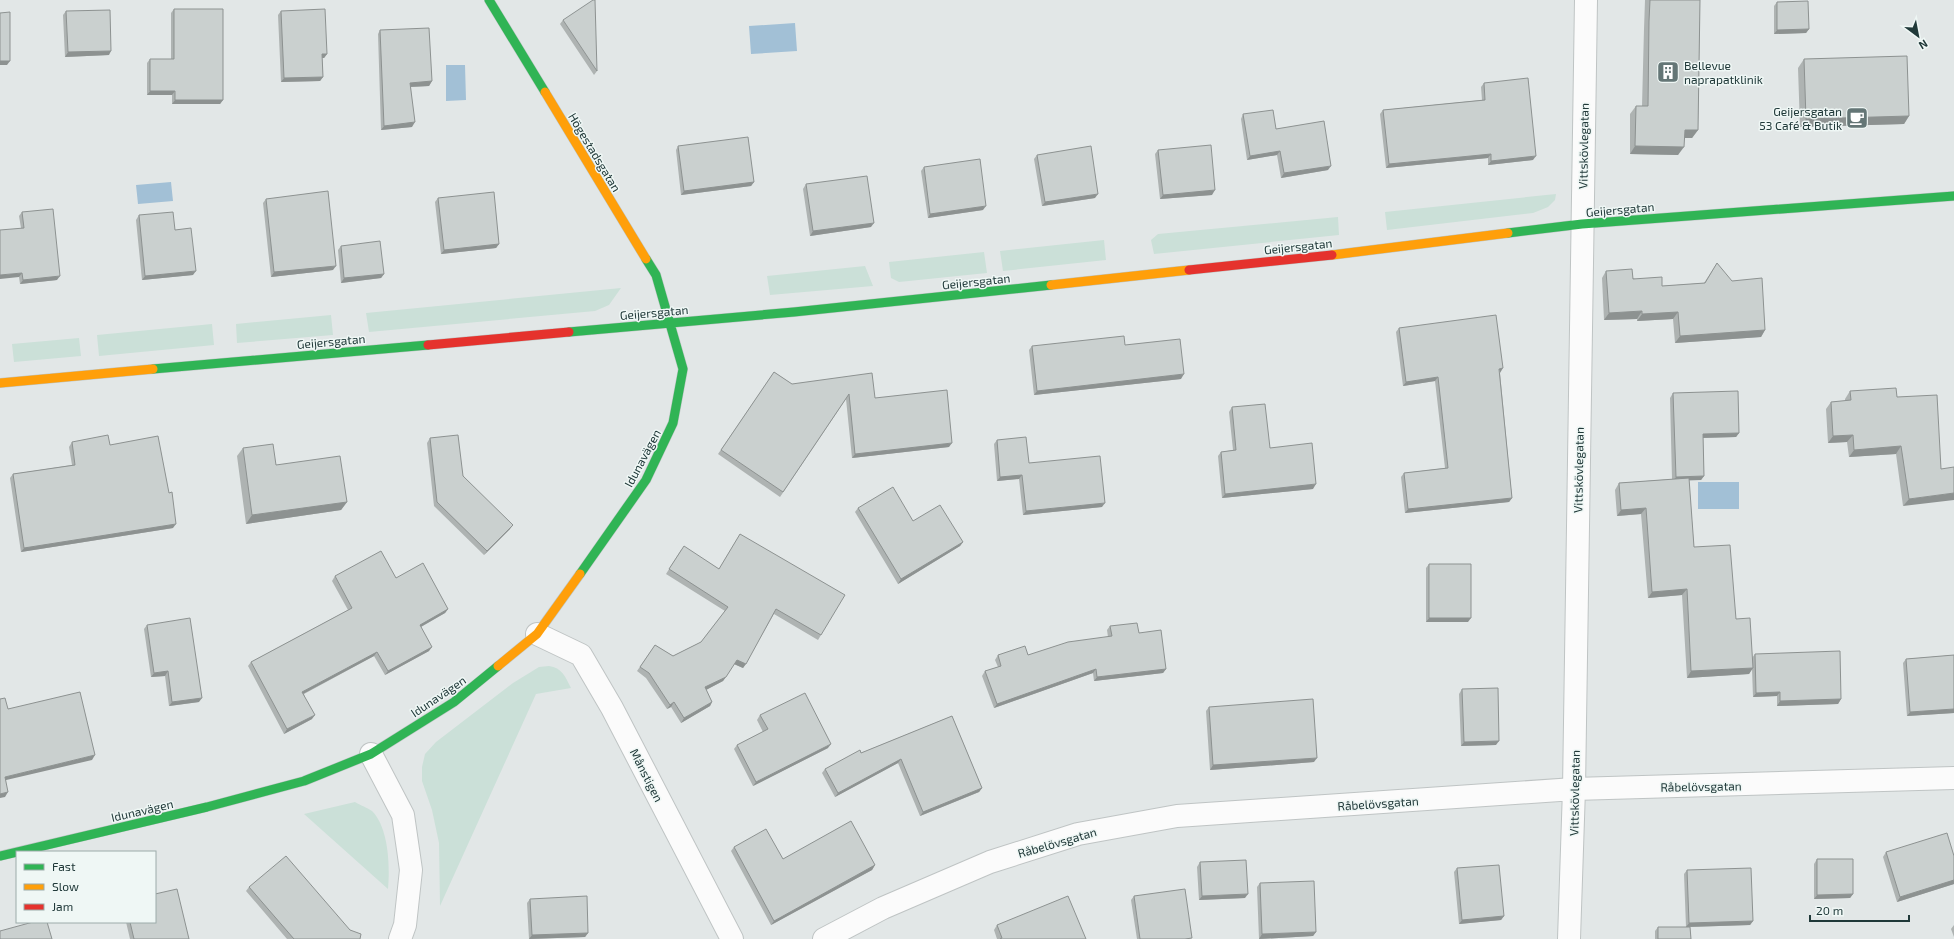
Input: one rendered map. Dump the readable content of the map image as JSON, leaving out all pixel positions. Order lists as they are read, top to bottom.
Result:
{
  "streets": {
    "street": [
      "Vittskövlegatan",
      "Högestadsgatan",
      "Geijersgatan",
      "Idunavägen",
      "Månstigen",
      "Råbelövsgatan"
    ]
  },
  "crossings": [
    ["Vittskövlegatan", "Geijersgatan"],
    ["Vittskövlegatan", "Råbelövsgatan"],
    ["Högestadsgatan", "Geijersgatan"],
    ["Högestadsgatan", "Idunavägen"],
    ["Geijersgatan", "Idunavägen"],
    ["Idunavägen", "Månstigen"]
  ],
  "places": {
    "building": ["Bellevue naprapatklinik"],
    "cafe": ["Geijersgatan 53 Café & Butik"]
  },
  "legend": ["Fast", "Slow", "Jam"],
  "scale_bar": "20 m",
  "north": "bottom right"
}
